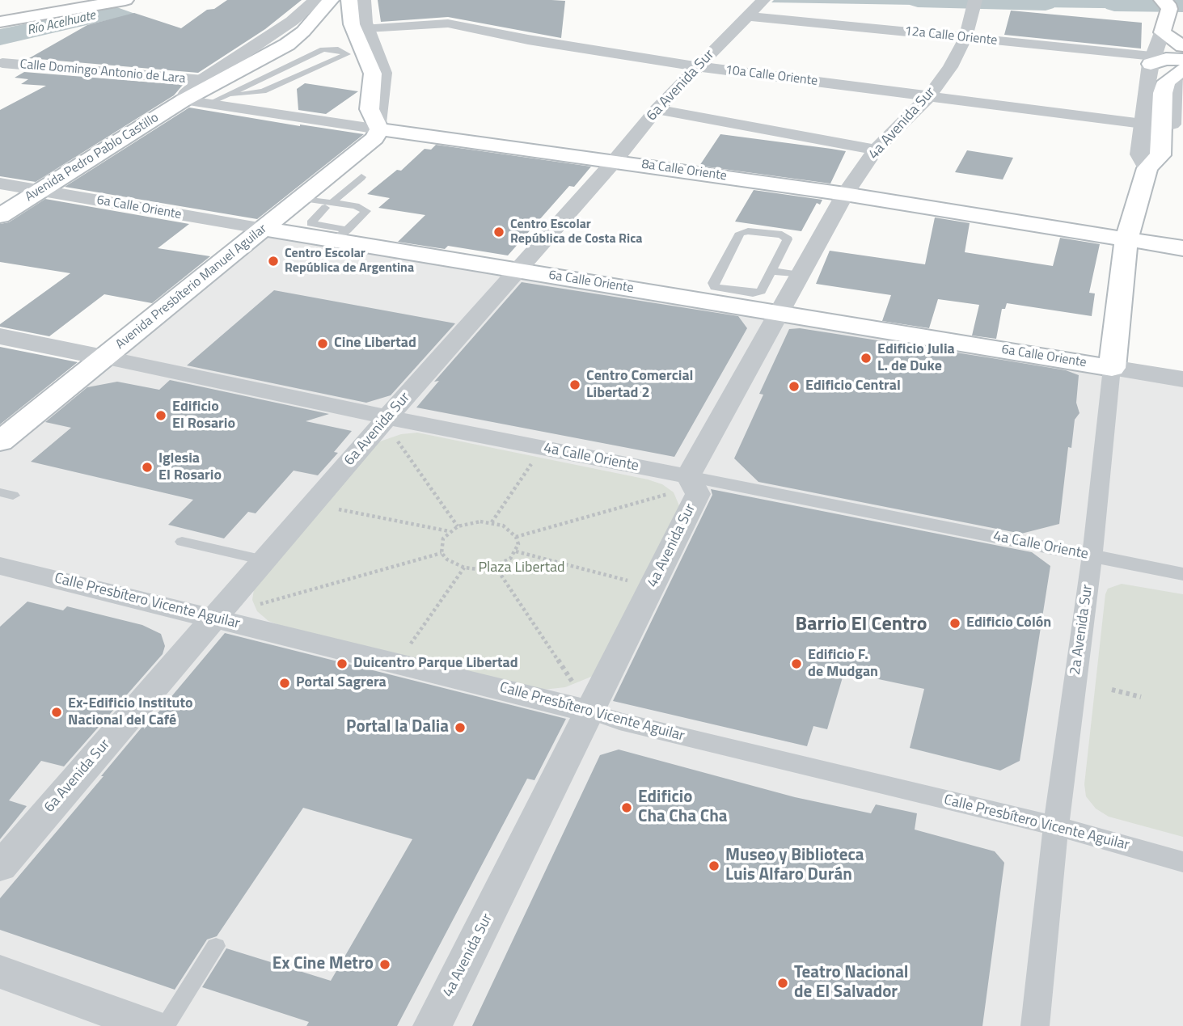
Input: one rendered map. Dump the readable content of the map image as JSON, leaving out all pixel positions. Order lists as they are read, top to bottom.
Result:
{
  "streets": {
    "main road": [
      "Avenida Pedro Pablo Castillo",
      "8a Calle Oriente",
      "6a Calle Oriente",
      "Avenida Presbíterio Manuel Aguilar",
      "2a Avenida Sur"
    ],
    "street": [
      "12a Calle Oriente",
      "Calle Domingo Antonio de Lara",
      "10a Calle Oriente",
      "6a Avenida Sur",
      "4a Avenida Sur",
      "4a Calle Oriente",
      "Calle Presbítero Vicente Aguilar"
    ]
  },
  "crossings": [
    ["12a Calle Oriente", "6a Avenida Sur"],
    ["12a Calle Oriente", "4a Avenida Sur"],
    ["12a Calle Oriente", "2a Avenida Sur"],
    ["Calle Domingo Antonio de Lara", "Avenida Pedro Pablo Castillo"],
    ["10a Calle Oriente", "6a Avenida Sur"],
    ["10a Calle Oriente", "4a Avenida Sur"],
    ["10a Calle Oriente", "2a Avenida Sur"],
    ["6a Avenida Sur", "8a Calle Oriente"],
    ["6a Avenida Sur", "6a Calle Oriente"],
    ["6a Avenida Sur", "4a Calle Oriente"],
    ["6a Avenida Sur", "Calle Presbítero Vicente Aguilar"],
    ["4a Avenida Sur", "8a Calle Oriente"],
    ["4a Avenida Sur", "6a Calle Oriente"],
    ["4a Avenida Sur", "4a Calle Oriente"],
    ["4a Avenida Sur", "Calle Presbítero Vicente Aguilar"],
    ["Avenida Pedro Pablo Castillo", "8a Calle Oriente"],
    ["Avenida Pedro Pablo Castillo", "6a Calle Oriente"],
    ["8a Calle Oriente", "Avenida Presbíterio Manuel Aguilar"],
    ["8a Calle Oriente", "2a Avenida Sur"],
    ["6a Calle Oriente", "Avenida Presbíterio Manuel Aguilar"],
    ["6a Calle Oriente", "2a Avenida Sur"],
    ["Avenida Presbíterio Manuel Aguilar", "4a Calle Oriente"],
    ["4a Calle Oriente", "2a Avenida Sur"],
    ["Calle Presbítero Vicente Aguilar", "2a Avenida Sur"]
  ],
  "districts": ["Barrio El Centro"],
  "water": ["Río Acelhuate"],
  "parks": ["Plaza Libertad"],
  "places": [
    "Centro Escolar República de Costa Rica",
    "Centro Escolar República de Argentina",
    "Cine Libertad",
    "Edificio Julia L. de Duke",
    "Centro Comercial Libertad 2",
    "Edificio Central",
    "Edificio El Rosario",
    "Iglesia El Rosario",
    "Edificio Colón",
    "Duicentro Parque Libertad",
    "Edificio F. de Mudgan",
    "Portal Sagrera",
    "Ex-Edificio Instituto Nacional del Café",
    "Portal la Dalia",
    "Edificio Cha Cha Cha",
    "Museo y Biblioteca Luis Alfaro Durán",
    "Ex Cine Metro",
    "Teatro Nacional de El Salvador"
  ]
}
